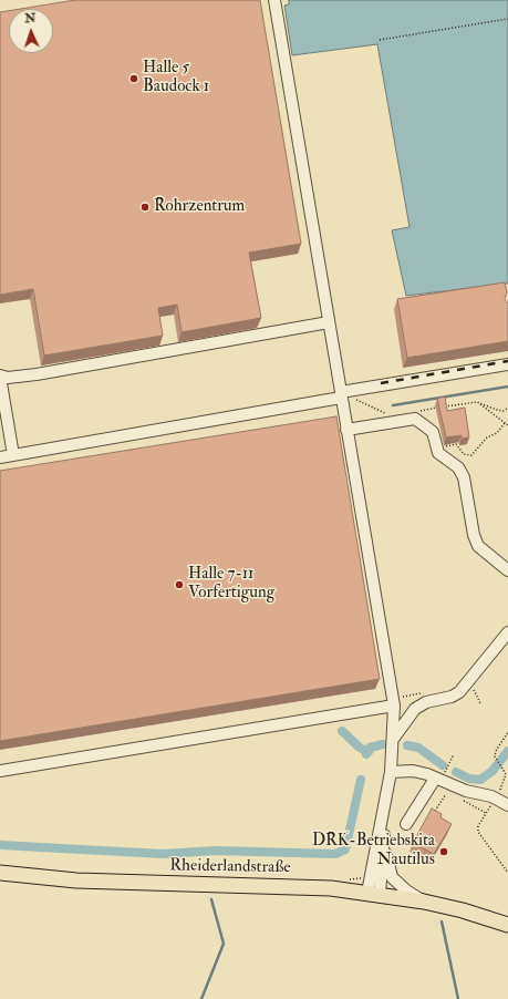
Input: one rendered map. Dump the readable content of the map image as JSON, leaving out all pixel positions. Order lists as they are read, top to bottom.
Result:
{
  "streets": {
    "main road": ["Rheiderlandstraße"]
  },
  "places": [
    "Halle 5 Baudock 1",
    "Rohrzentrum",
    "Halle 7-11 Vorfertigung",
    "DRK-Betriebskita Nautilus"
  ],
  "north": "top"
}
